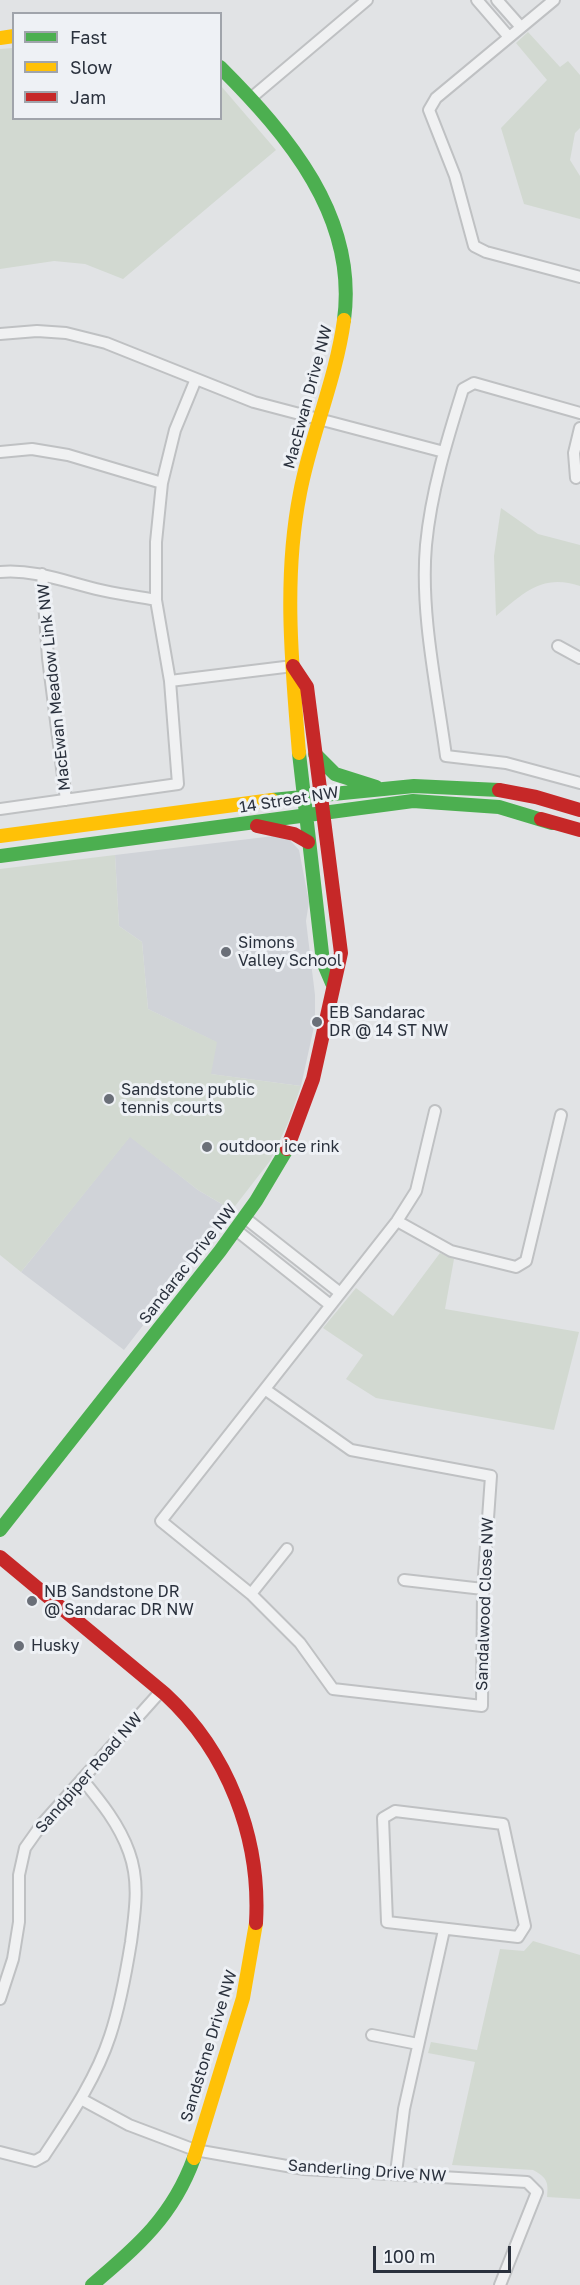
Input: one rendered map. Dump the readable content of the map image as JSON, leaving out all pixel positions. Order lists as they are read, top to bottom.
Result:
{
  "streets": {
    "street": [
      "MacEwan Drive NW",
      "MacEwan Meadow Link NW",
      "14 Street NW",
      "Sandarac Drive NW",
      "Sandalwood Close NW",
      "Sandpiper Road NW",
      "Sandstone Drive NW",
      "Sanderling Drive NW"
    ]
  },
  "crossings": [
    ["MacEwan Drive NW", "14 Street NW"],
    ["MacEwan Drive NW", "Sandarac Drive NW"],
    ["14 Street NW", "Sandarac Drive NW"],
    ["Sandpiper Road NW", "Sandstone Drive NW"],
    ["Sandstone Drive NW", "Sanderling Drive NW"]
  ],
  "places": [
    "Simons Valley School",
    "EB Sandarac DR @ 14 ST NW",
    "Sandstone public tennis courts",
    "outdoor ice rink",
    "NB Sandstone DR @ Sandarac DR NW",
    "Husky"
  ],
  "legend": ["Fast", "Slow", "Jam"],
  "scale_bar": "100 m"
}
